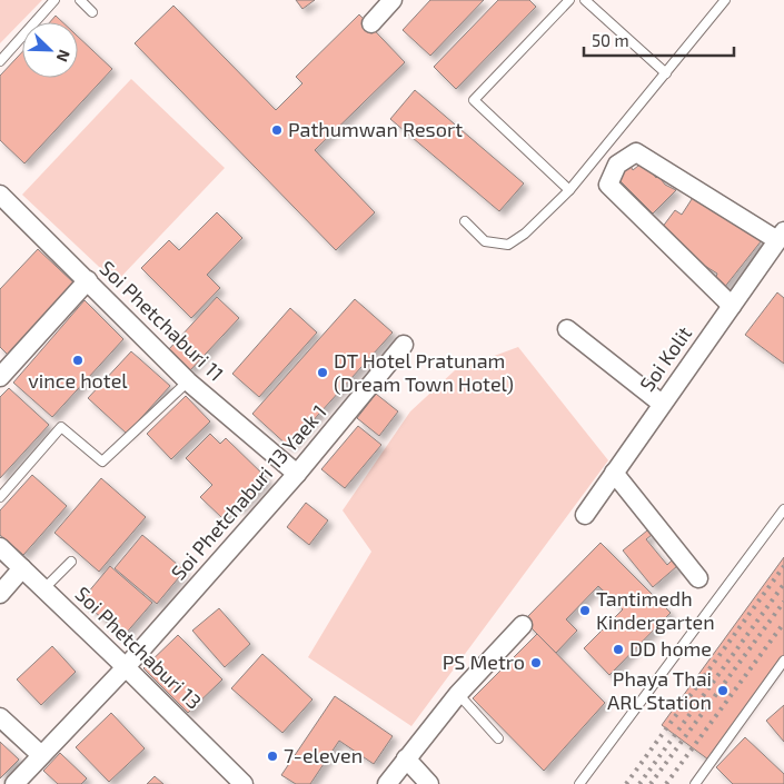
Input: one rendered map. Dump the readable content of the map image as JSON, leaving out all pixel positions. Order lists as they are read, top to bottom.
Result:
{
  "streets": {
    "street": [
      "Soi Phetchaburi 11",
      "Soi Kolit",
      "Soi Phetchaburi 13 Yaek 1",
      "Soi Phetchaburi 13"
    ]
  },
  "crossings": [
    ["Soi Phetchaburi 11", "Soi Phetchaburi 13 Yaek 1"],
    ["Soi Phetchaburi 13 Yaek 1", "Soi Phetchaburi 13"]
  ],
  "places": [
    "Pathumwan Resort",
    "vince hotel",
    "DT Hotel Pratunam (Dream Town Hotel)",
    "Tantimedh Kindergarten",
    "DD home",
    "PS Metro",
    "Phaya Thai ARL Station",
    "7-eleven"
  ],
  "scale_bar": "50 m",
  "north": "bottom right"
}
